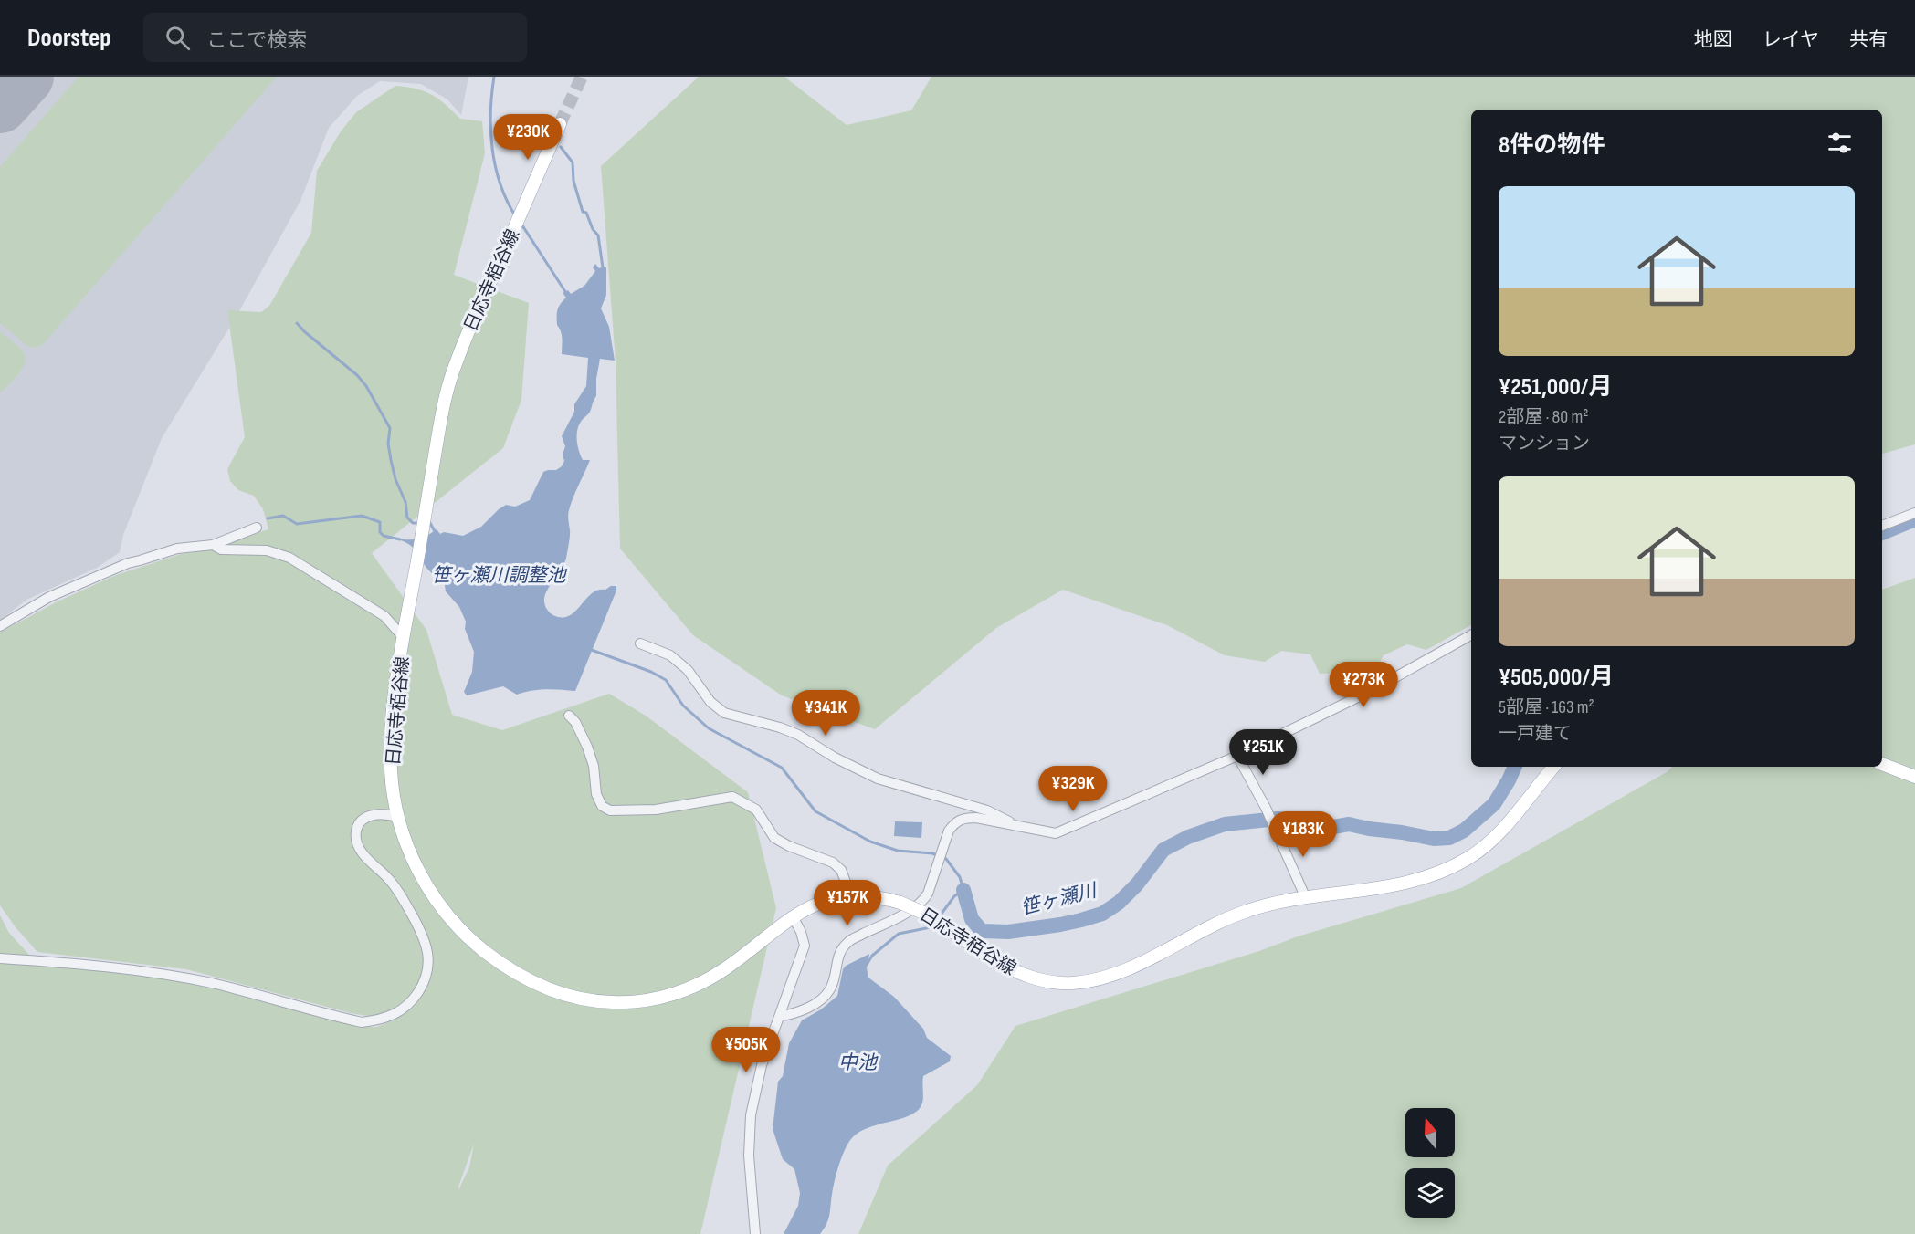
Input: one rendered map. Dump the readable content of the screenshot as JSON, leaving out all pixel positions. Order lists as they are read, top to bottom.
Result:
{
  "streets": {
    "main road": ["日応寺栢谷線"]
  },
  "water": ["笹ヶ瀬川調整池", "笹ヶ瀬川", "中池"],
  "north": "top",
  "page": {
    "header": "Doorstep",
    "search": "ここで検索",
    "nav": ["地図", "レイヤ", "共有"],
    "heading": "8件の物件",
    "price": [
      "¥230K",
      "¥273K",
      "¥341K",
      "¥251K",
      "¥329K",
      "¥183K",
      "¥157K",
      "¥505K"
    ],
    "list": [
      {
        "name": "¥251,000/月",
        "note": "2部屋 · 80 m² · マンション"
      },
      {
        "name": "¥505,000/月",
        "note": "5部屋 · 163 m² · 一戸建て"
      }
    ]
  }
}
